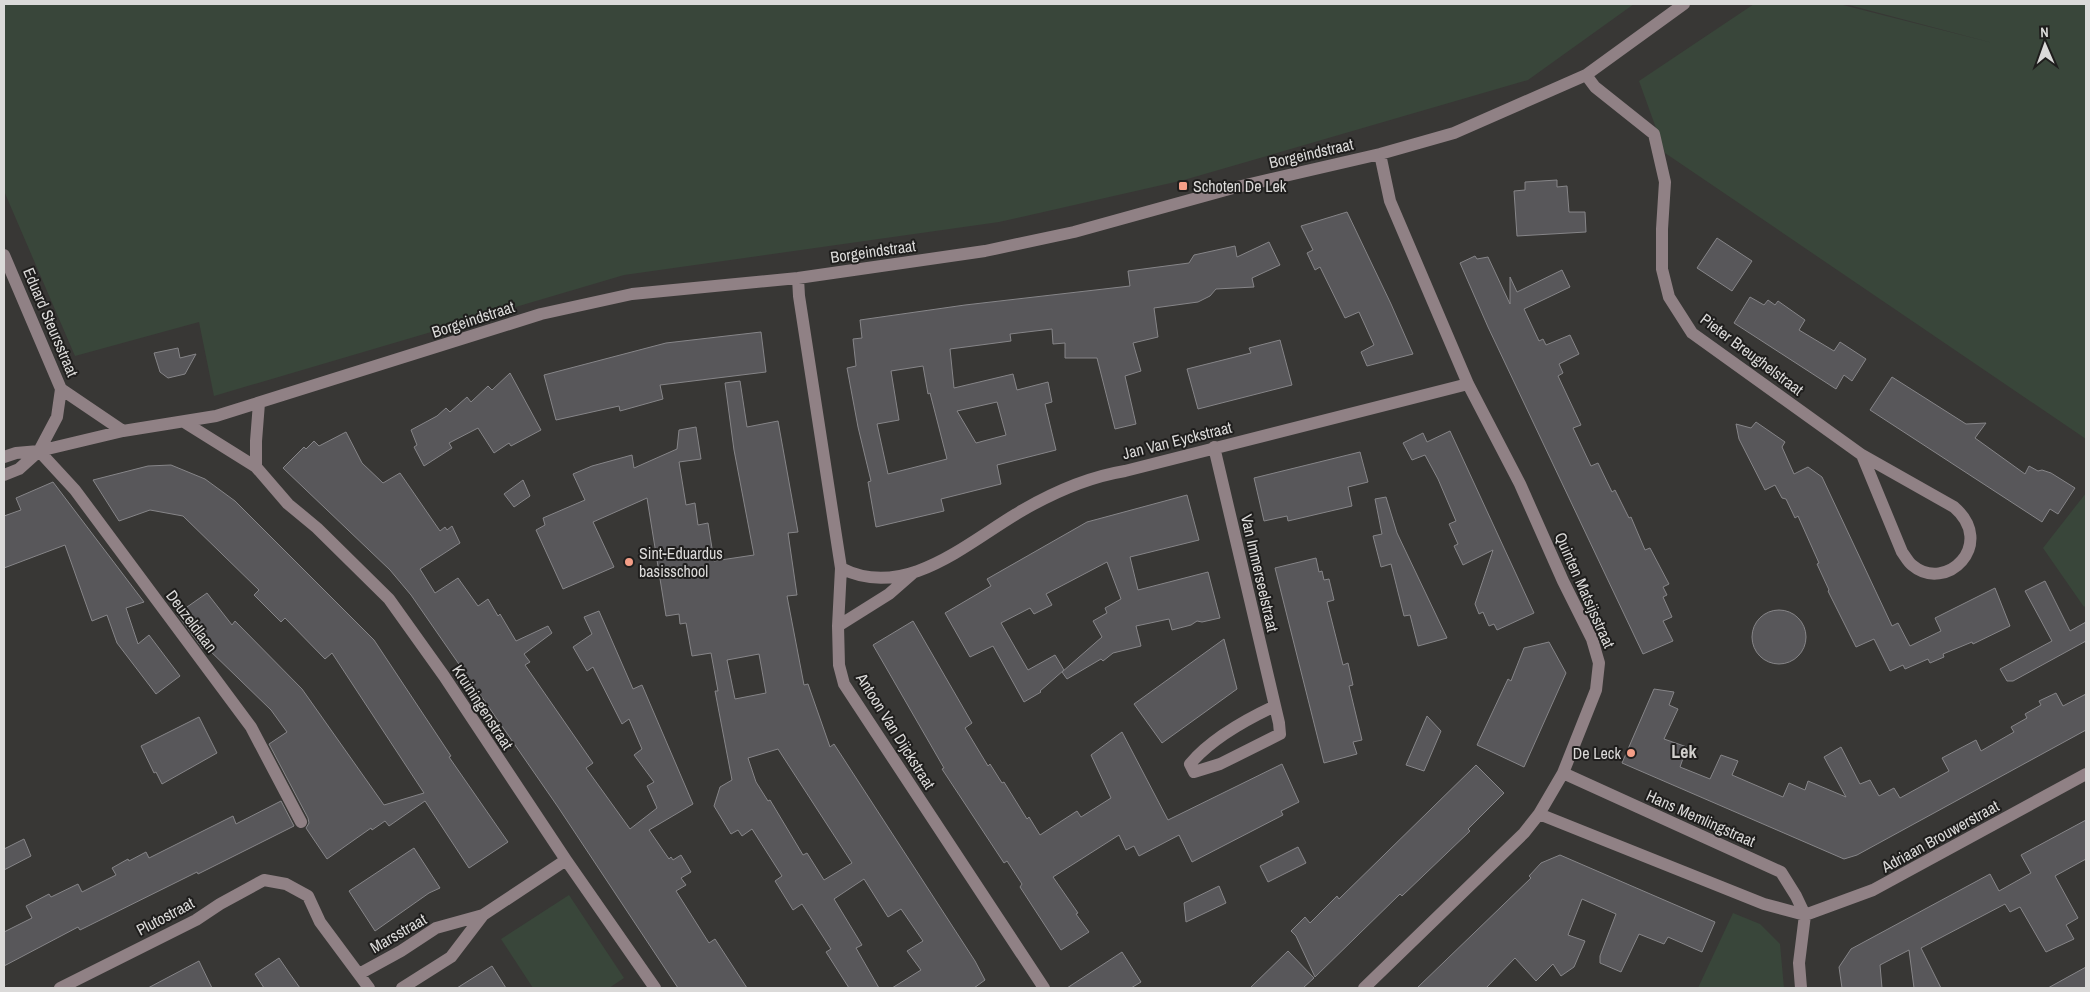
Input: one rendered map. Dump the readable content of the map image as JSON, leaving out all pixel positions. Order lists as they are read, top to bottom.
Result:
{
  "streets": {
    "street": [
      "Borgeindstraat",
      "Eduard Steursstraat",
      "Pieter Breughelstraat",
      "Jan Van Eyckstraat",
      "Van Immerseelstraat",
      "Quinten Matsijsstraat",
      "Deuzeldlaan",
      "Kruiningenstraat",
      "Antoon Van Dijckstraat",
      "Hans Memlingstraat",
      "Adriaan Brouwerstraat",
      "Plutostraat",
      "Marsstraat"
    ]
  },
  "crossings": [
    ["Borgeindstraat", "Eduard Steursstraat"],
    ["Borgeindstraat", "Pieter Breughelstraat"],
    ["Borgeindstraat", "Quinten Matsijsstraat"],
    ["Borgeindstraat", "Deuzeldlaan"],
    ["Borgeindstraat", "Kruiningenstraat"],
    ["Borgeindstraat", "Antoon Van Dijckstraat"],
    ["Jan Van Eyckstraat", "Van Immerseelstraat"],
    ["Jan Van Eyckstraat", "Quinten Matsijsstraat"],
    ["Jan Van Eyckstraat", "Antoon Van Dijckstraat"],
    ["Quinten Matsijsstraat", "Hans Memlingstraat"],
    ["Kruiningenstraat", "Marsstraat"],
    ["Hans Memlingstraat", "Adriaan Brouwerstraat"],
    ["Plutostraat", "Marsstraat"]
  ],
  "districts": ["Lek"],
  "places": {
    "transit": ["Schoten De Lek"],
    "other": ["Sint-Eduardus basisschool", "De Leck"]
  },
  "north": "top"
}
